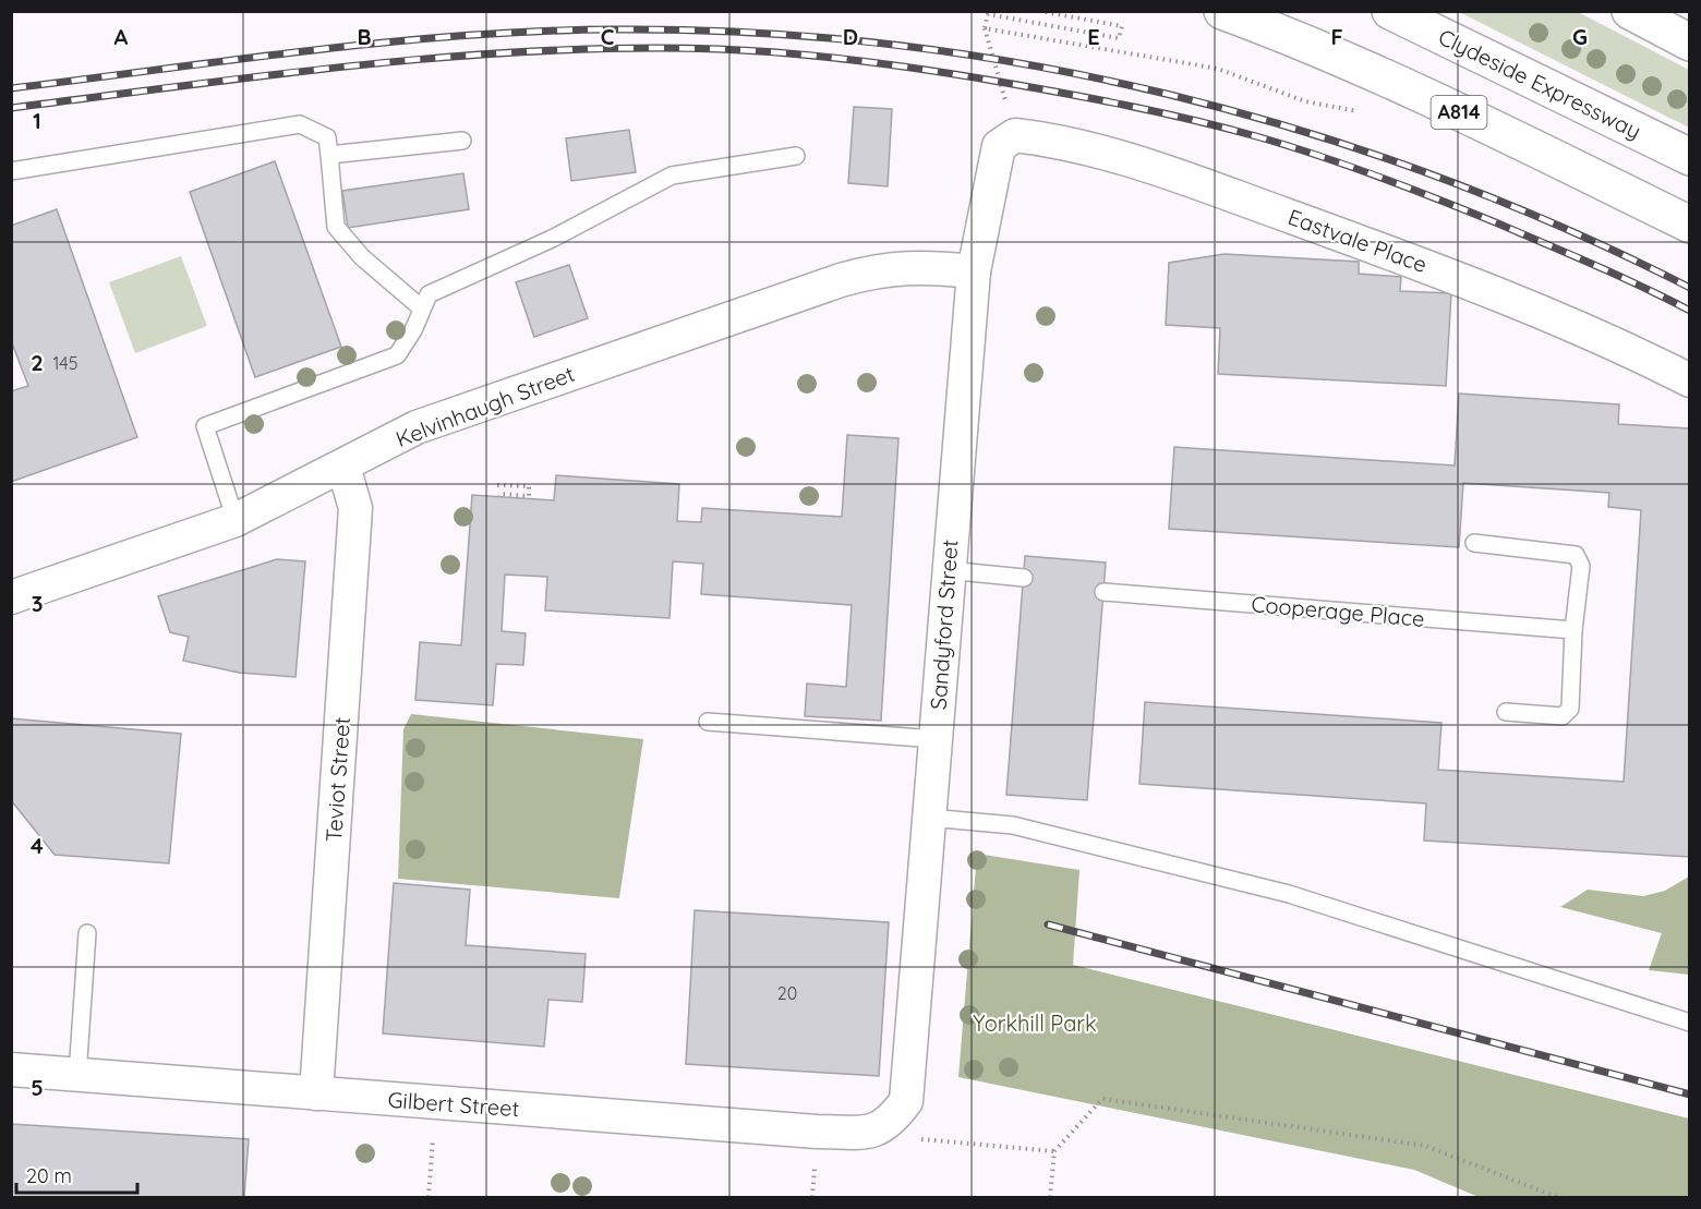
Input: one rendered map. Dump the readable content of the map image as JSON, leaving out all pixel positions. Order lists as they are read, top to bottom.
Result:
{
  "streets": {
    "main road": ["Clydeside Expressway", "A814"],
    "street": [
      "Eastvale Place",
      "Kelvinhaugh Street",
      "Sandyford Street",
      "Teviot Street",
      "Gilbert Street"
    ],
    "lane": ["Cooperage Place"]
  },
  "crossings": [
    ["Eastvale Place", "Sandyford Street"],
    ["Kelvinhaugh Street", "Sandyford Street"],
    ["Kelvinhaugh Street", "Teviot Street"],
    ["Sandyford Street", "Gilbert Street"],
    ["Teviot Street", "Gilbert Street"]
  ],
  "parks": ["Yorkhill Park"],
  "house_numbers": ["145", "20"],
  "scale_bar": "20 m",
  "grid": {
    "columns": [
      "A",
      "B",
      "C",
      "D",
      "E",
      "F",
      "G"
    ],
    "rows": [
      "1",
      "2",
      "3",
      "4",
      "5"
    ]
  }
}
